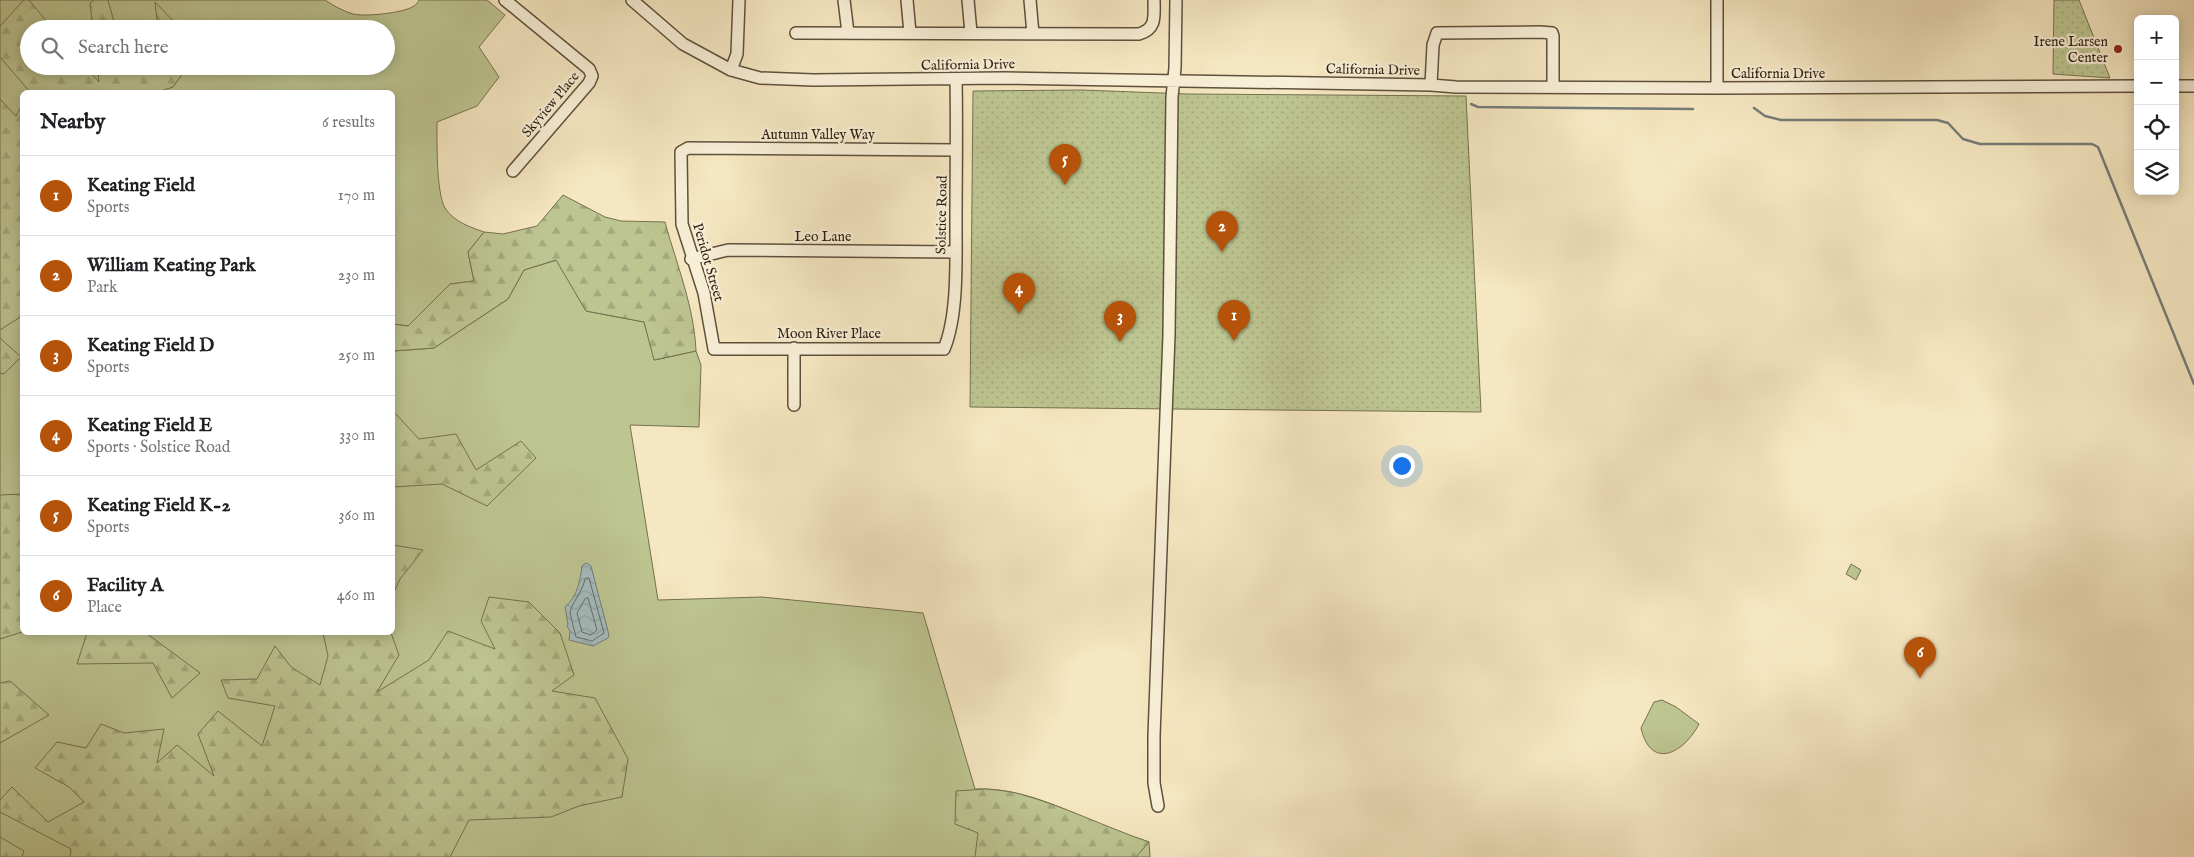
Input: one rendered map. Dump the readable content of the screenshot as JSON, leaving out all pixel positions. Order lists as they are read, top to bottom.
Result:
{
  "streets": {
    "street": [
      "California Drive",
      "Skyview Place",
      "Autumn Valley Way",
      "Solstice Road",
      "Leo Lane",
      "Peridot Street",
      "Moon River Place"
    ]
  },
  "crossings": [
    ["California Drive", "Solstice Road"],
    ["Autumn Valley Way", "Solstice Road"],
    ["Autumn Valley Way", "Peridot Street"],
    ["Solstice Road", "Leo Lane"],
    ["Solstice Road", "Moon River Place"],
    ["Leo Lane", "Peridot Street"],
    ["Peridot Street", "Moon River Place"]
  ],
  "places": ["Irene Larsen Center"],
  "page": {
    "map_buttons": ["+", "−"],
    "search": "Search here",
    "heading": ["Nearby", "6 results"],
    "pins": [
      "5",
      "2",
      "4",
      "1",
      "3",
      "6"
    ],
    "list": [
      {
        "mark": "1",
        "name": "Keating Field",
        "note": "Sports",
        "value": "170 m"
      },
      {
        "mark": "2",
        "name": "William Keating Park",
        "note": "Park",
        "value": "230 m"
      },
      {
        "mark": "3",
        "name": "Keating Field D",
        "note": "Sports",
        "value": "250 m"
      },
      {
        "mark": "4",
        "name": "Keating Field E",
        "note": "Sports · Solstice Road",
        "value": "330 m"
      },
      {
        "mark": "5",
        "name": "Keating Field K-2",
        "note": "Sports",
        "value": "360 m"
      },
      {
        "mark": "6",
        "name": "Facility A",
        "note": "Place",
        "value": "460 m"
      }
    ]
  }
}
